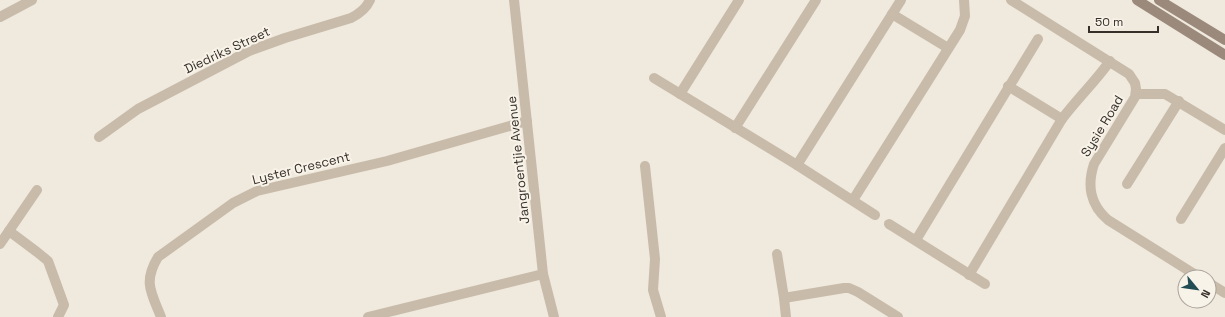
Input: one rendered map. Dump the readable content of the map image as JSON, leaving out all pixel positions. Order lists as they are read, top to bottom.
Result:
{
  "streets": {
    "street": [
      "Diedriks Street",
      "Sysie Road",
      "Jangroentjie Avenue",
      "Lyster Crescent"
    ]
  },
  "crossings": [
    ["Jangroentjie Avenue", "Lyster Crescent"]
  ],
  "scale_bar": "50 m",
  "north": "bottom right"
}
